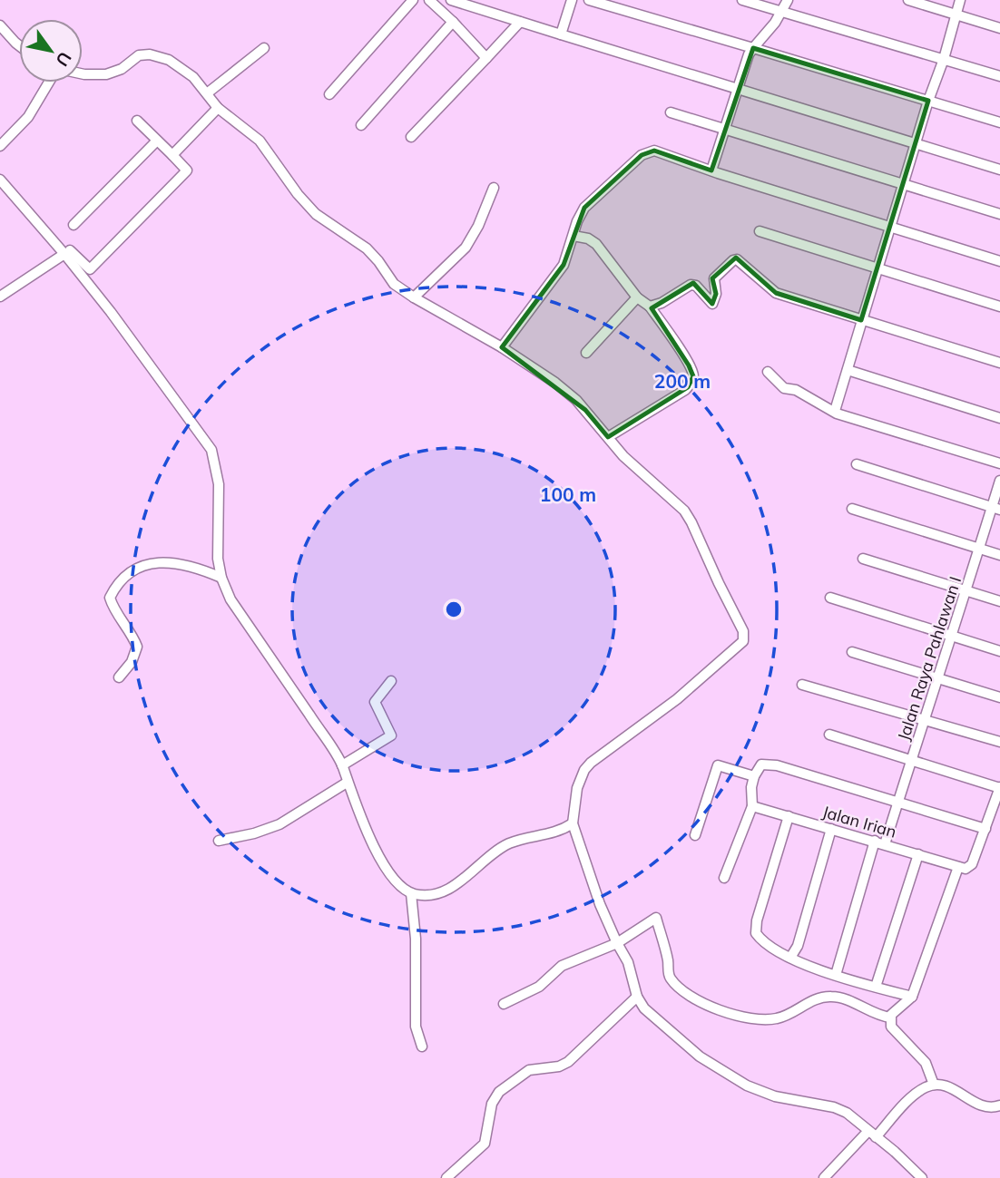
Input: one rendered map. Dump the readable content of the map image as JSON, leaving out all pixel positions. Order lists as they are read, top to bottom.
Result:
{
  "streets": {
    "street": ["Jalan Raya Pahlawan I", "Jalan Irian"]
  },
  "crossings": [
    ["Jalan Raya Pahlawan I", "Jalan Irian"]
  ],
  "north": "bottom right",
  "rings": ["200 m", "100 m"]
}
